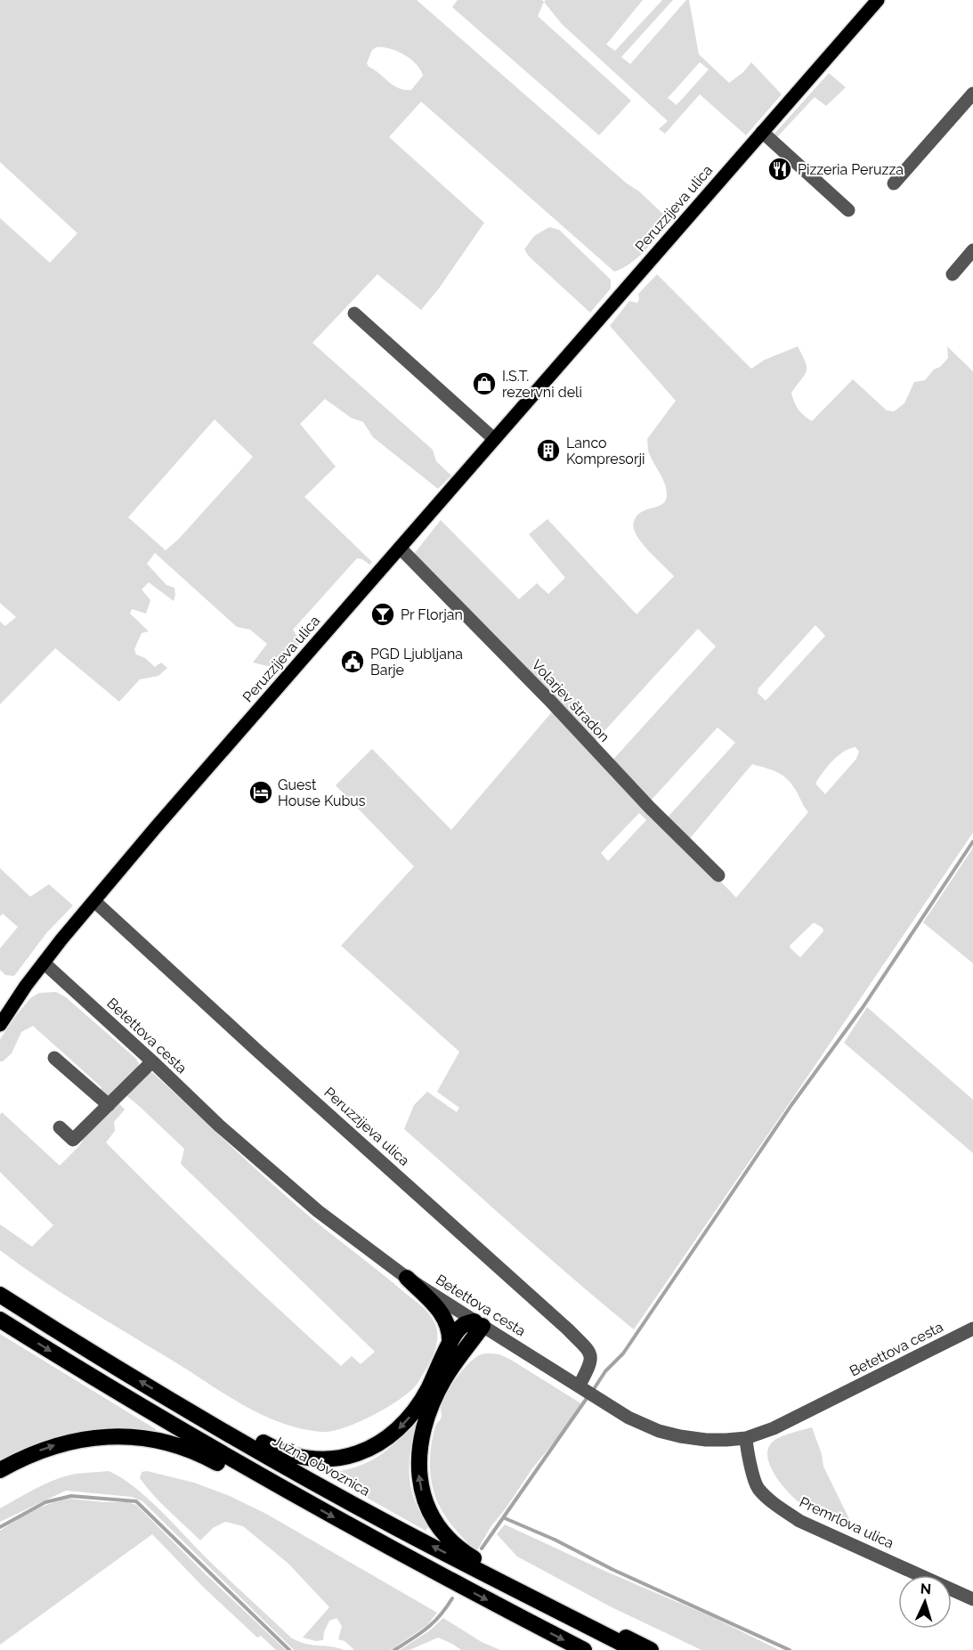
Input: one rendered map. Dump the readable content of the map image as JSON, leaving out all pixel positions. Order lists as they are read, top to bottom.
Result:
{
  "streets": {
    "highway": ["Južna obvoznica"],
    "main road": ["Peruzzijeva ulica"],
    "street": ["Volarjev štradon", "Betettova cesta", "Premrlova ulica"]
  },
  "crossings": [
    ["Peruzzijeva ulica", "Volarjev štradon"],
    ["Peruzzijeva ulica", "Betettova cesta"],
    ["Betettova cesta", "Premrlova ulica"]
  ],
  "places": {
    "restaurant": ["Pizzeria Peruzza"],
    "shop": ["I.S.T. rezervni deli"],
    "building": ["Lanco Kompresorji"],
    "bar": ["Pr Florjan"],
    "public building": ["PGD Ljubljana Barje"],
    "hotel": ["Guest House Kubus"]
  },
  "north": "top"
}
